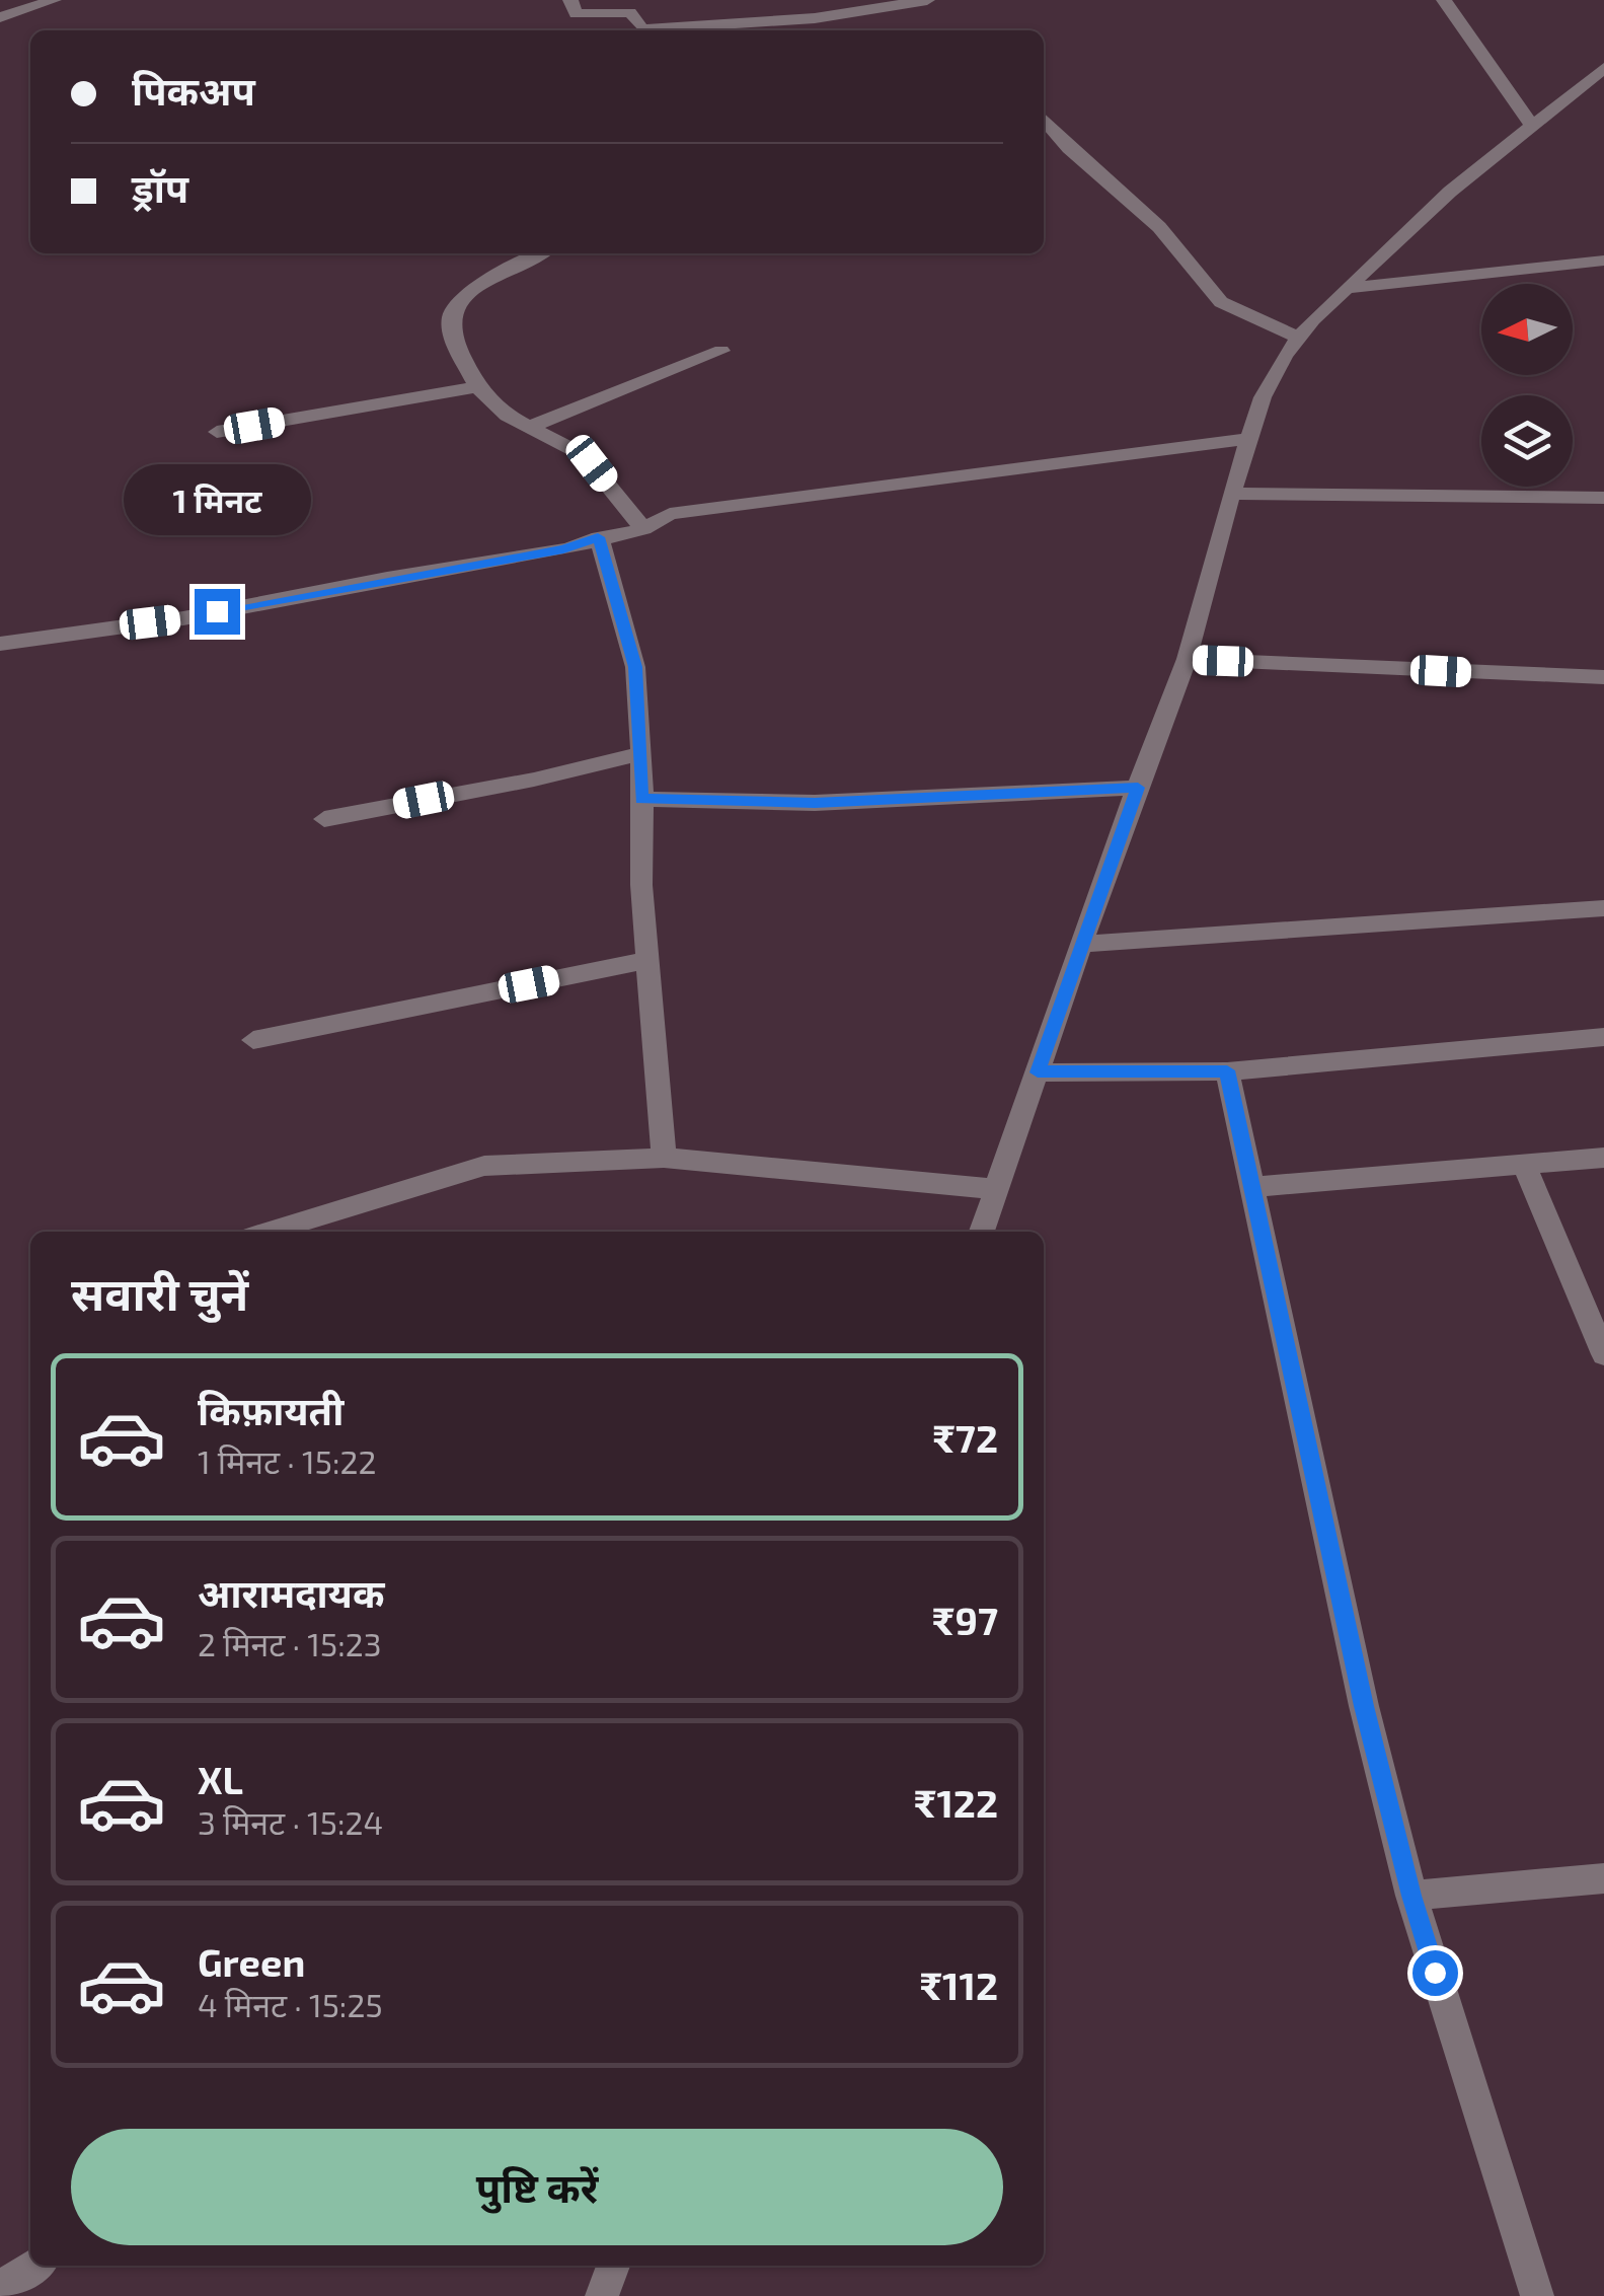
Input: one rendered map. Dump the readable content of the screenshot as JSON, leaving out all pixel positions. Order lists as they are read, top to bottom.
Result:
{
  "north": "left",
  "page": {
    "banner": ["पिकअप", "ड्रॉप"],
    "bubble": "1 मिनट",
    "heading": "सवारी चुनें",
    "list": [
      {
        "name": "किफ़ायती",
        "note": "1 मिनट · 15:22",
        "value": "₹72"
      },
      {
        "name": "आरामदायक",
        "note": "2 मिनट · 15:23",
        "value": "₹97"
      },
      {
        "name": "XL",
        "note": "3 मिनट · 15:24",
        "value": "₹122"
      },
      {
        "name": "Green",
        "note": "4 मिनट · 15:25",
        "value": "₹112"
      }
    ],
    "buttons": "पुष्टि करें"
  }
}
